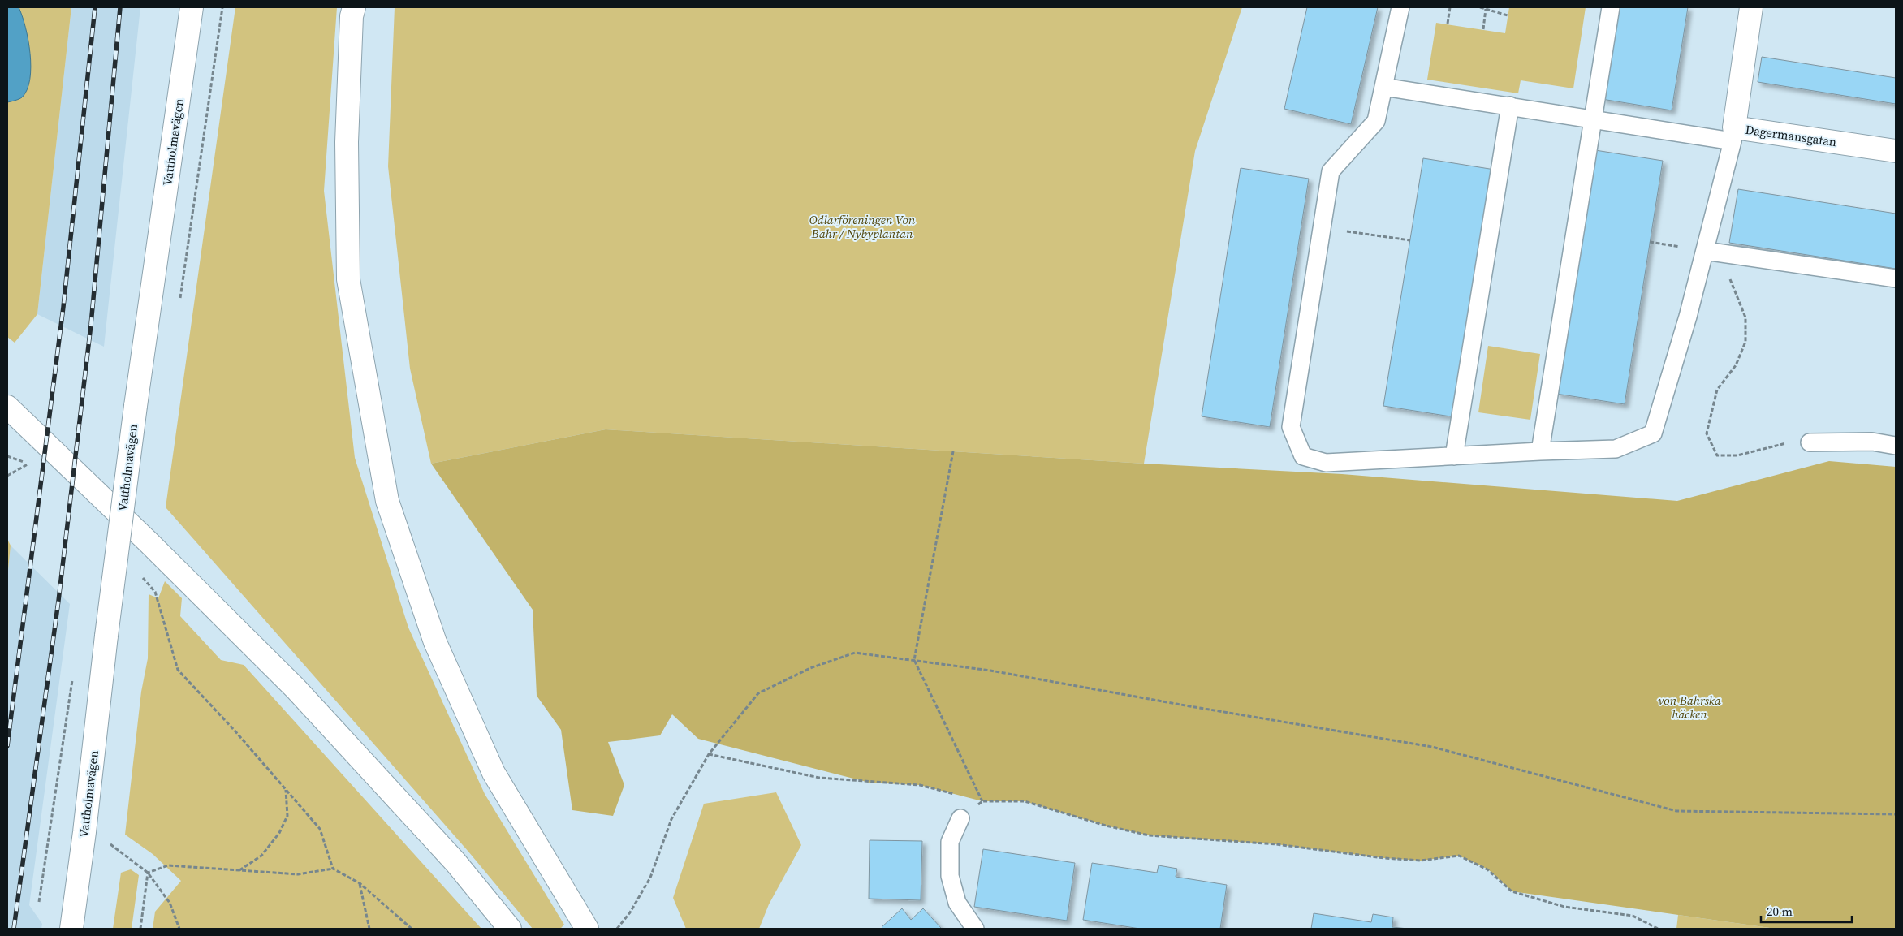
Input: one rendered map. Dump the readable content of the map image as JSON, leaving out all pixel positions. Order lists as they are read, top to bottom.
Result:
{
  "streets": {
    "main road": ["Dagermansgatan", "Vattholmavägen"]
  },
  "parks": ["Odlarföreningen Von Bahr / Nybyplantan", "von Bahrska häcken"],
  "scale_bar": "20 m"
}
